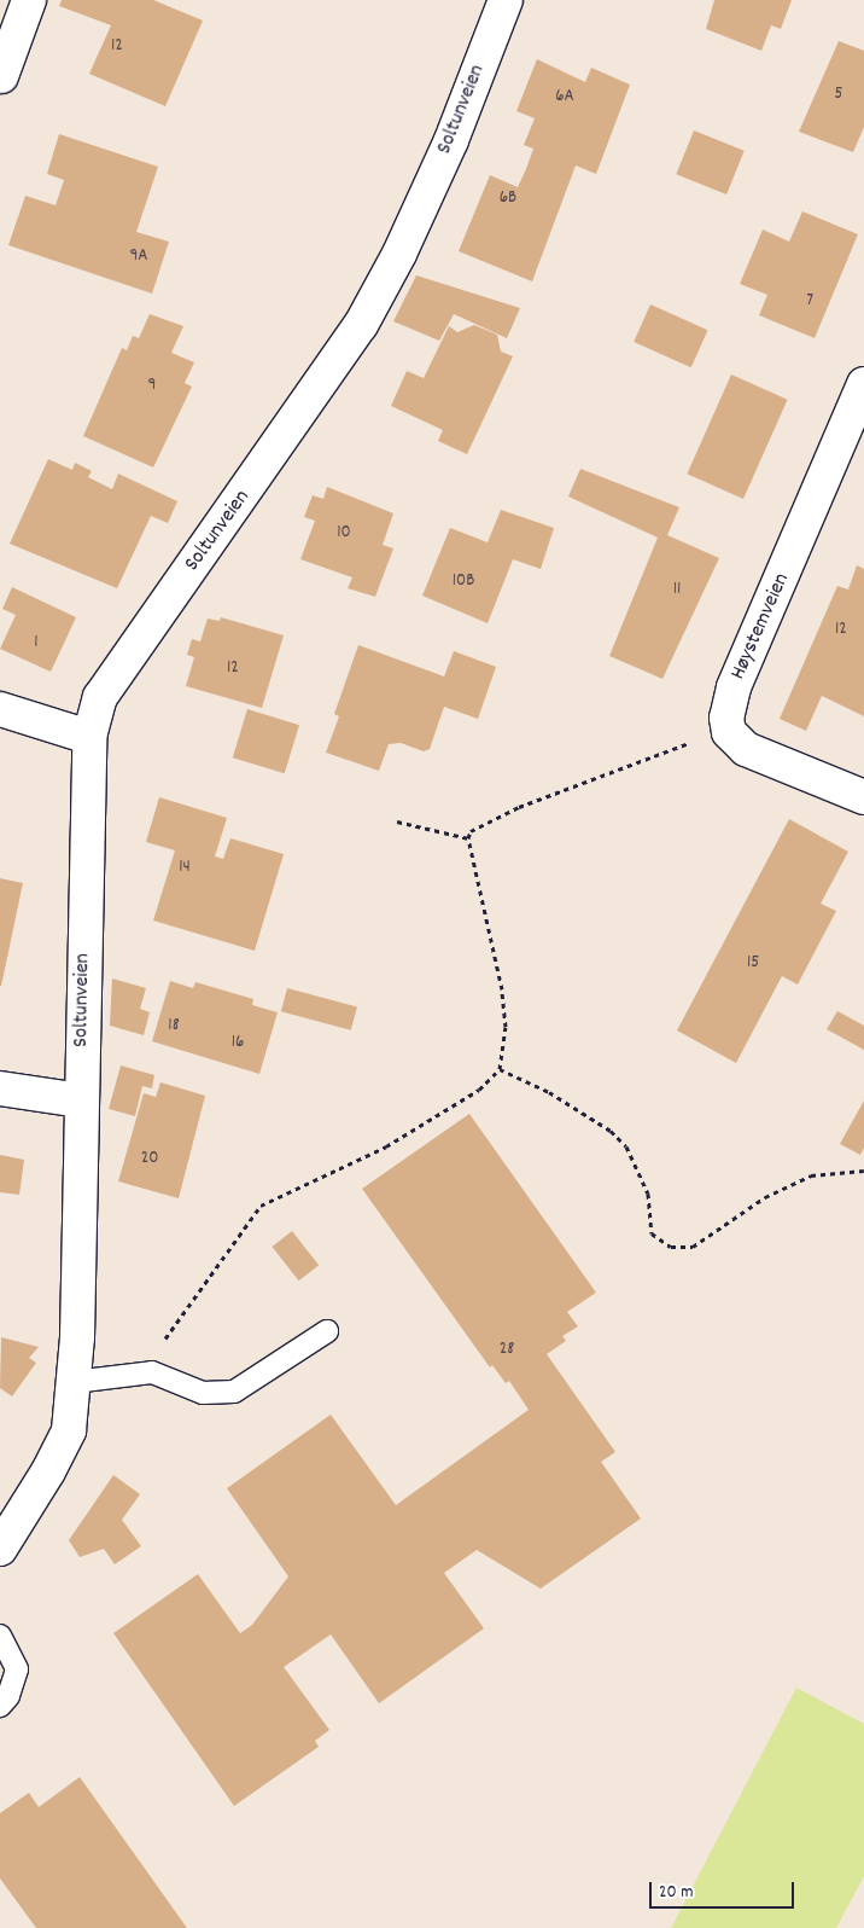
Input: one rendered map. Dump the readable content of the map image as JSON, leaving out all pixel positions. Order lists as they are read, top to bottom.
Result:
{
  "streets": {
    "street": ["Soltunveien", "Høystemveien"]
  },
  "house_numbers": [
    "12",
    "5",
    "6A",
    "6B",
    "9A",
    "7",
    "9",
    "10",
    "10B",
    "11",
    "12",
    "1",
    "12",
    "14",
    "15",
    "18",
    "16",
    "20",
    "28"
  ],
  "scale_bar": "20 m"
}
